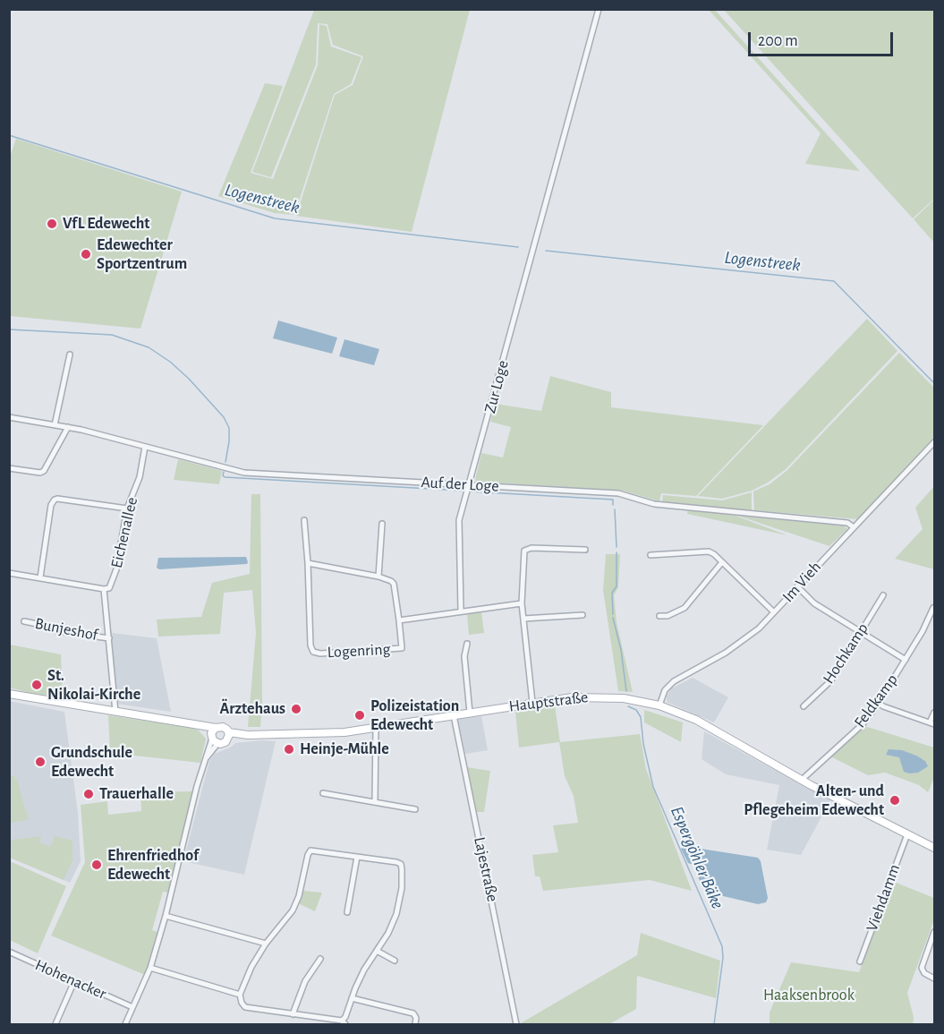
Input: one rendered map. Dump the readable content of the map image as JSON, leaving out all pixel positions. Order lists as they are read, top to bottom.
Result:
{
  "streets": {
    "main road": ["Hauptstraße"],
    "street": [
      "Zur Loge",
      "Auf der Loge",
      "Eichenallee",
      "Im Vieh",
      "Bunjeshof",
      "Logenring",
      "Hochkamp",
      "Feldkamp",
      "Lajestraße",
      "Viehdamm",
      "Hohenacker"
    ]
  },
  "crossings": [
    ["Zur Loge", "Auf der Loge"],
    ["Zur Loge", "Logenring"],
    ["Auf der Loge", "Eichenallee"],
    ["Auf der Loge", "Im Vieh"],
    ["Eichenallee", "Bunjeshof"],
    ["Im Vieh", "Hauptstraße"],
    ["Feldkamp", "Hauptstraße"],
    ["Hauptstraße", "Lajestraße"],
    ["Hauptstraße", "Viehdamm"]
  ],
  "water": ["Logenstreek", "Espergöhler Bäke"],
  "parks": ["Haaksenbrook"],
  "places": [
    "VfL Edewecht",
    "Edewechter Sportzentrum",
    "St. Nikolai-Kirche",
    "Ärztehaus",
    "Polizeistation Edewecht",
    "Heinje-Mühle",
    "Grundschule Edewecht",
    "Trauerhalle",
    "Alten- und Pflegeheim Edewecht",
    "Ehrenfriedhof Edewecht"
  ],
  "scale_bar": "200 m"
}
